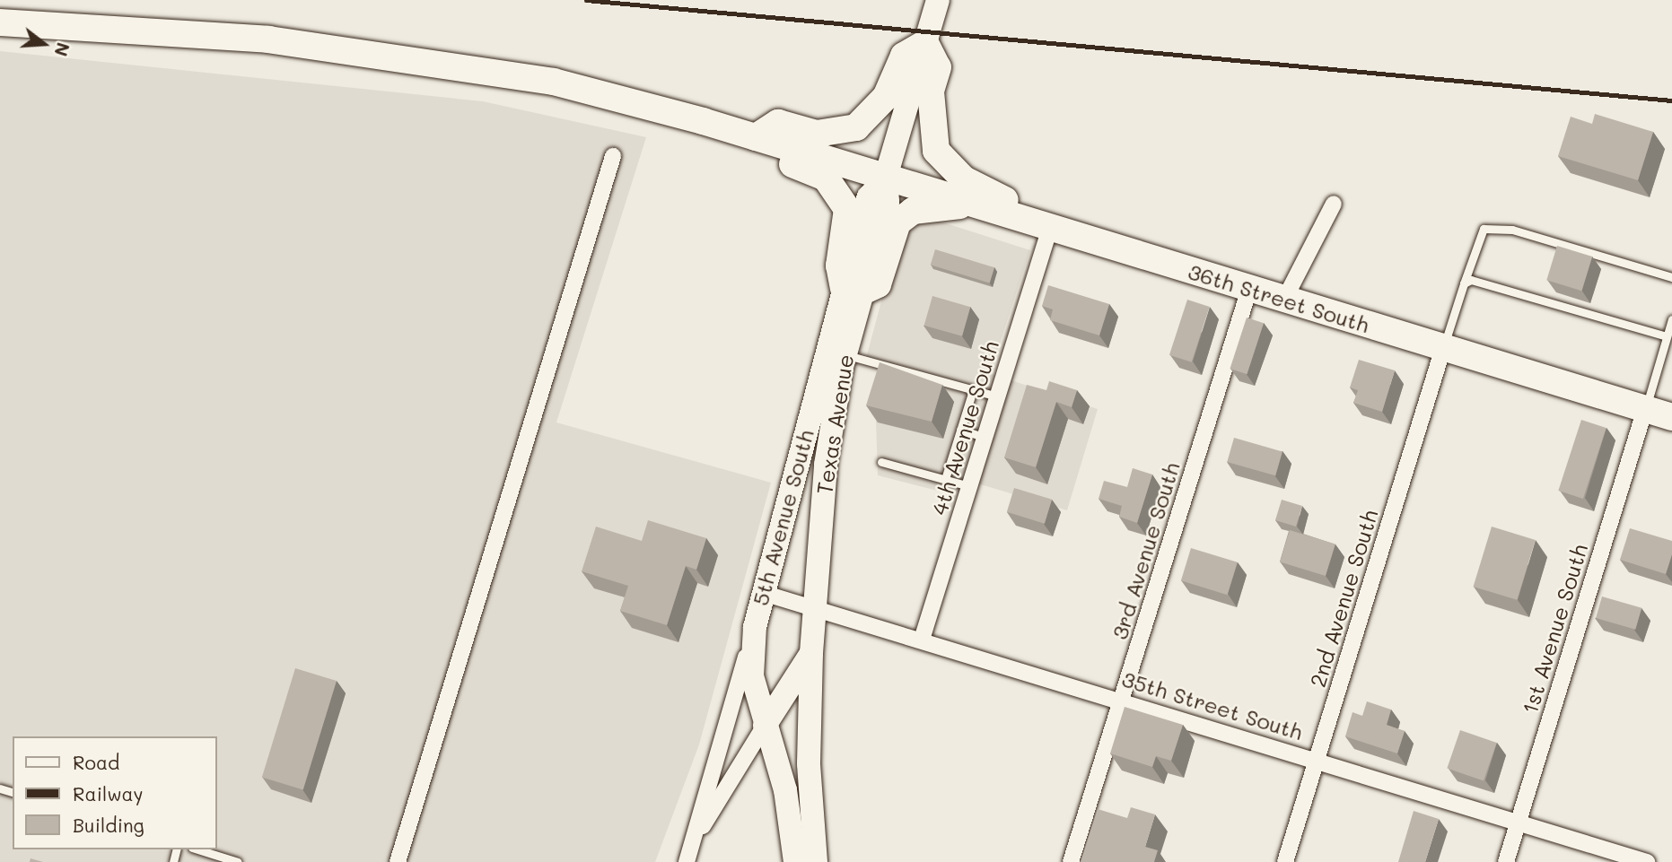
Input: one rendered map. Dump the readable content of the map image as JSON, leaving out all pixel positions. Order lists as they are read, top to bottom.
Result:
{
  "streets": {
    "highway": ["36th Street South"],
    "main road": ["Texas Avenue", "5th Avenue South"],
    "street": [
      "4th Avenue South",
      "3rd Avenue South",
      "2nd Avenue South",
      "1st Avenue South",
      "35th Street South"
    ]
  },
  "crossings": [
    ["36th Street South", "4th Avenue South"],
    ["36th Street South", "5th Avenue South"],
    ["36th Street South", "3rd Avenue South"],
    ["36th Street South", "2nd Avenue South"],
    ["36th Street South", "1st Avenue South"],
    ["Texas Avenue", "5th Avenue South"],
    ["Texas Avenue", "35th Street South"],
    ["4th Avenue South", "35th Street South"],
    ["5th Avenue South", "35th Street South"],
    ["3rd Avenue South", "35th Street South"],
    ["2nd Avenue South", "35th Street South"],
    ["1st Avenue South", "35th Street South"]
  ],
  "legend": ["Road", "Railway", "Building"],
  "north": "right"
}
